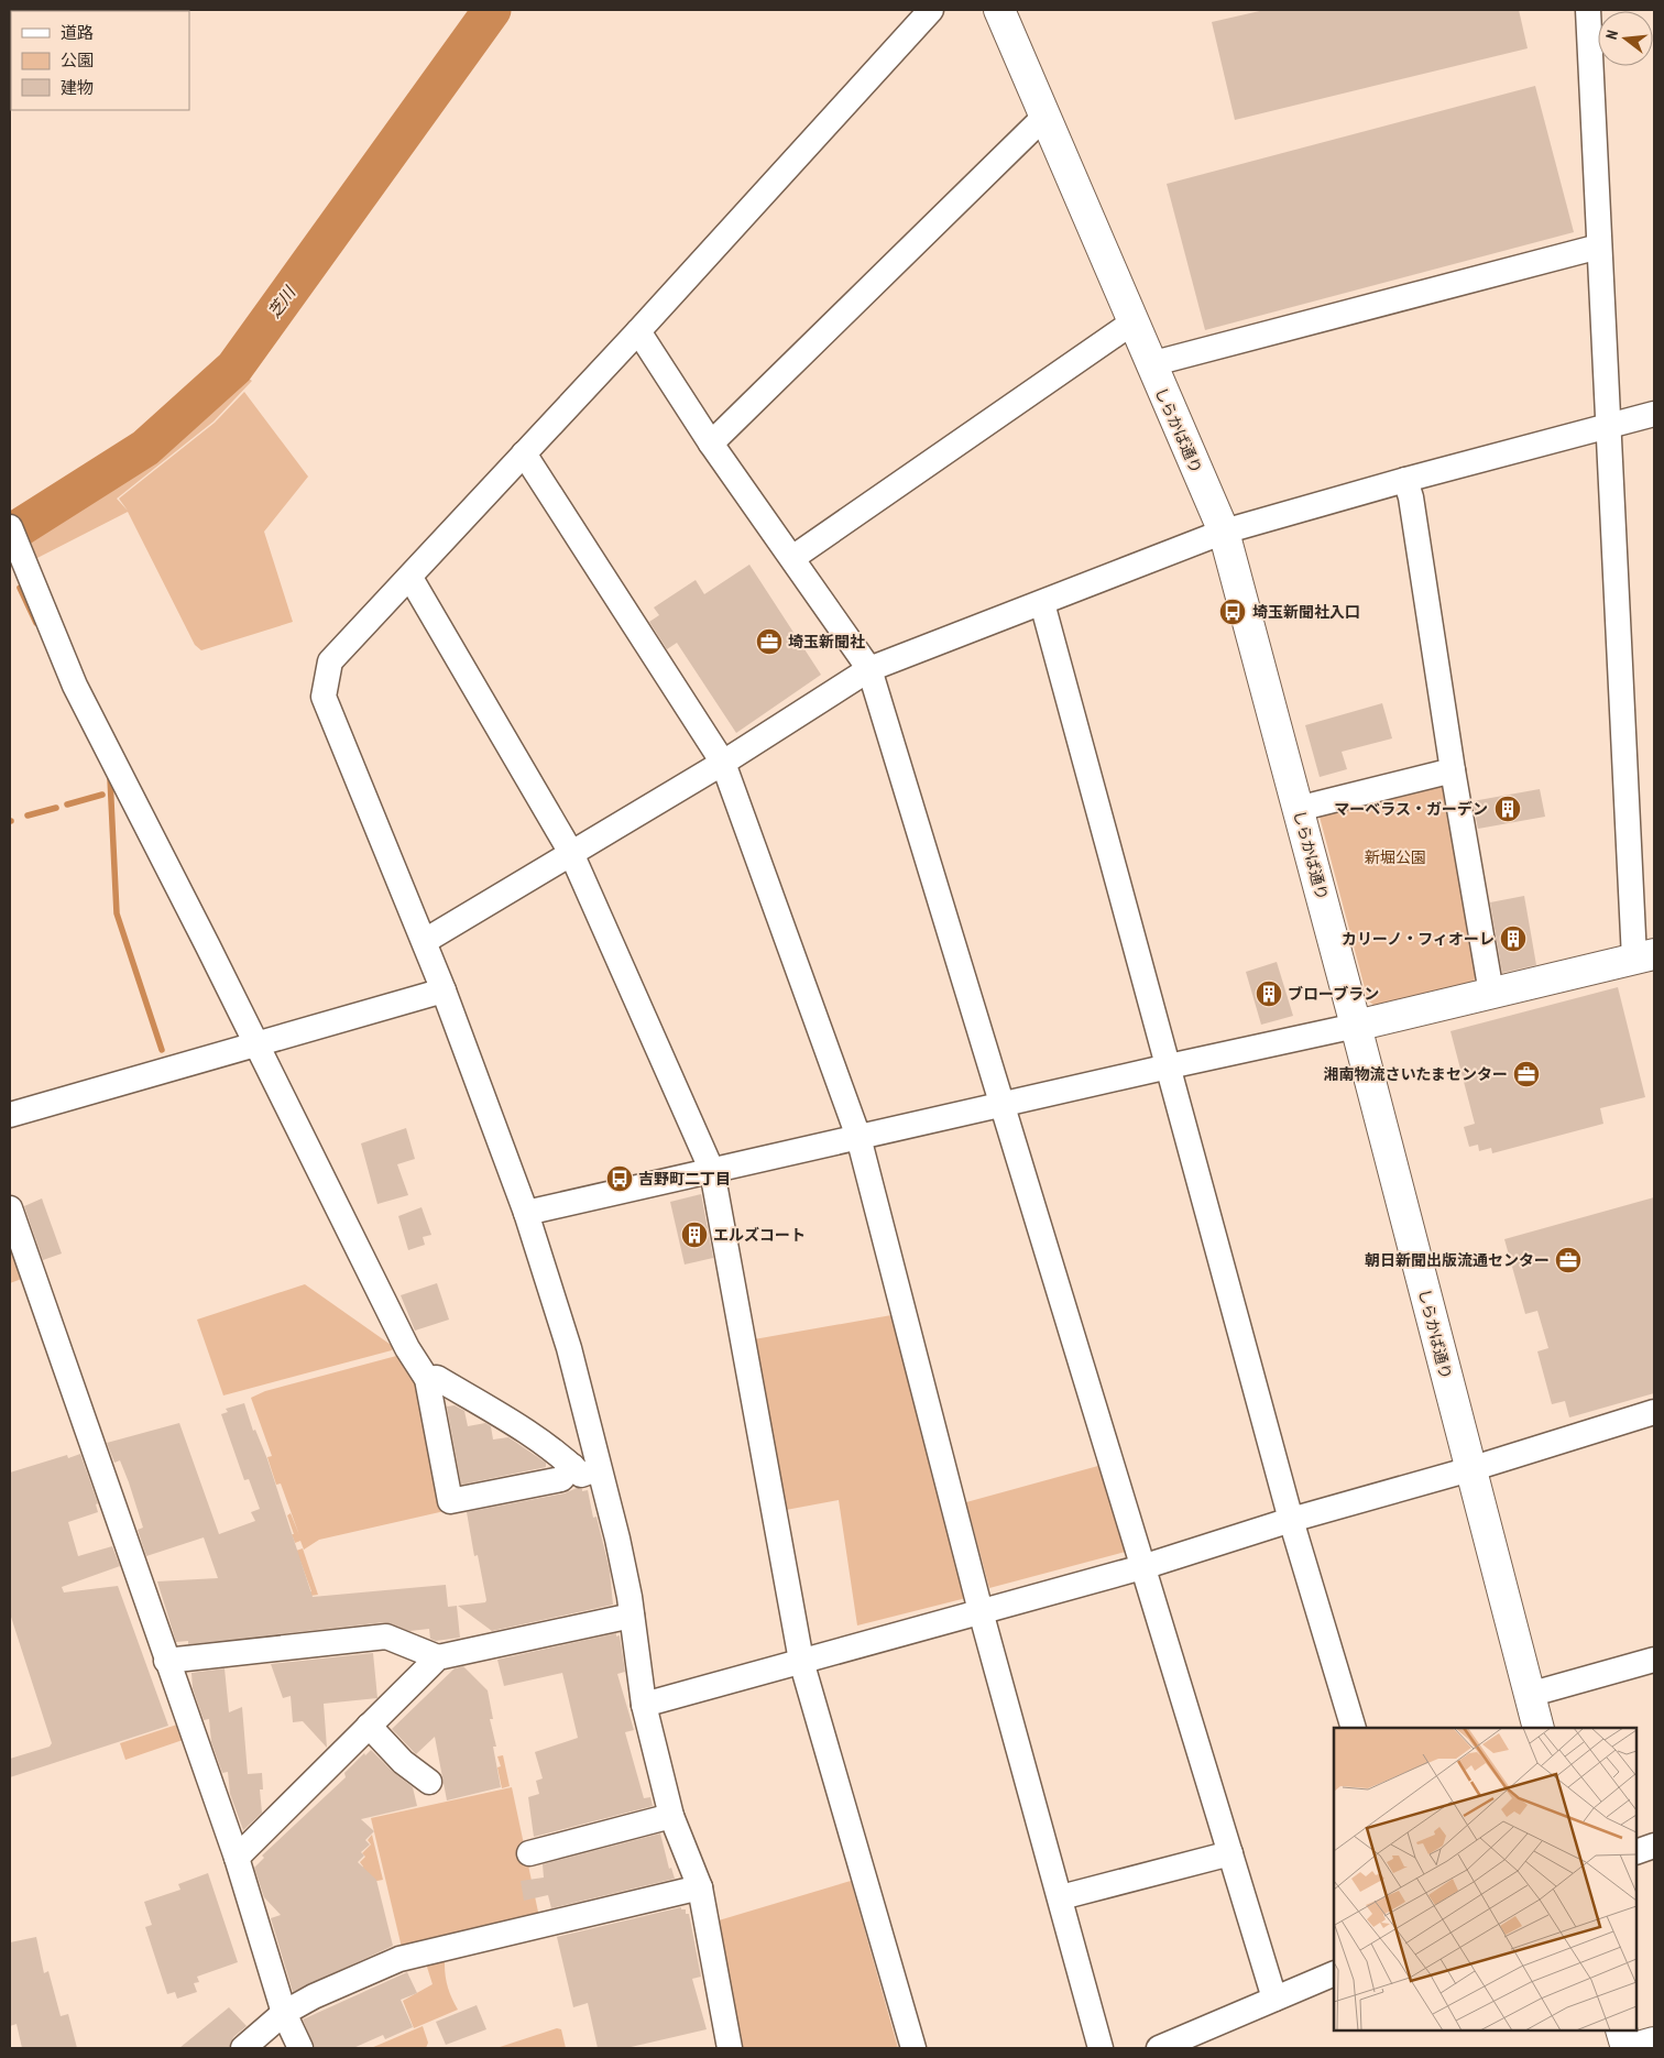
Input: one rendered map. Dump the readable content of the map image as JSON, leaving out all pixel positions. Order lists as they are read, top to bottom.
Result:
{
  "streets": {
    "street": ["しらかば通り"]
  },
  "water": ["芝川"],
  "parks": ["新堀公園"],
  "places": {
    "bus stop": ["埼玉新聞社入口", "吉野町二丁目"],
    "office": ["埼玉新聞社", "湘南物流さいたまセンター", "朝日新聞出版流通センター"],
    "building": [
      "マーベラス・ガーデン",
      "カリーノ・フィオーレ",
      "ブローブラン",
      "エルズコート"
    ]
  },
  "legend": ["道路", "公園", "建物"],
  "north": "left"
}
